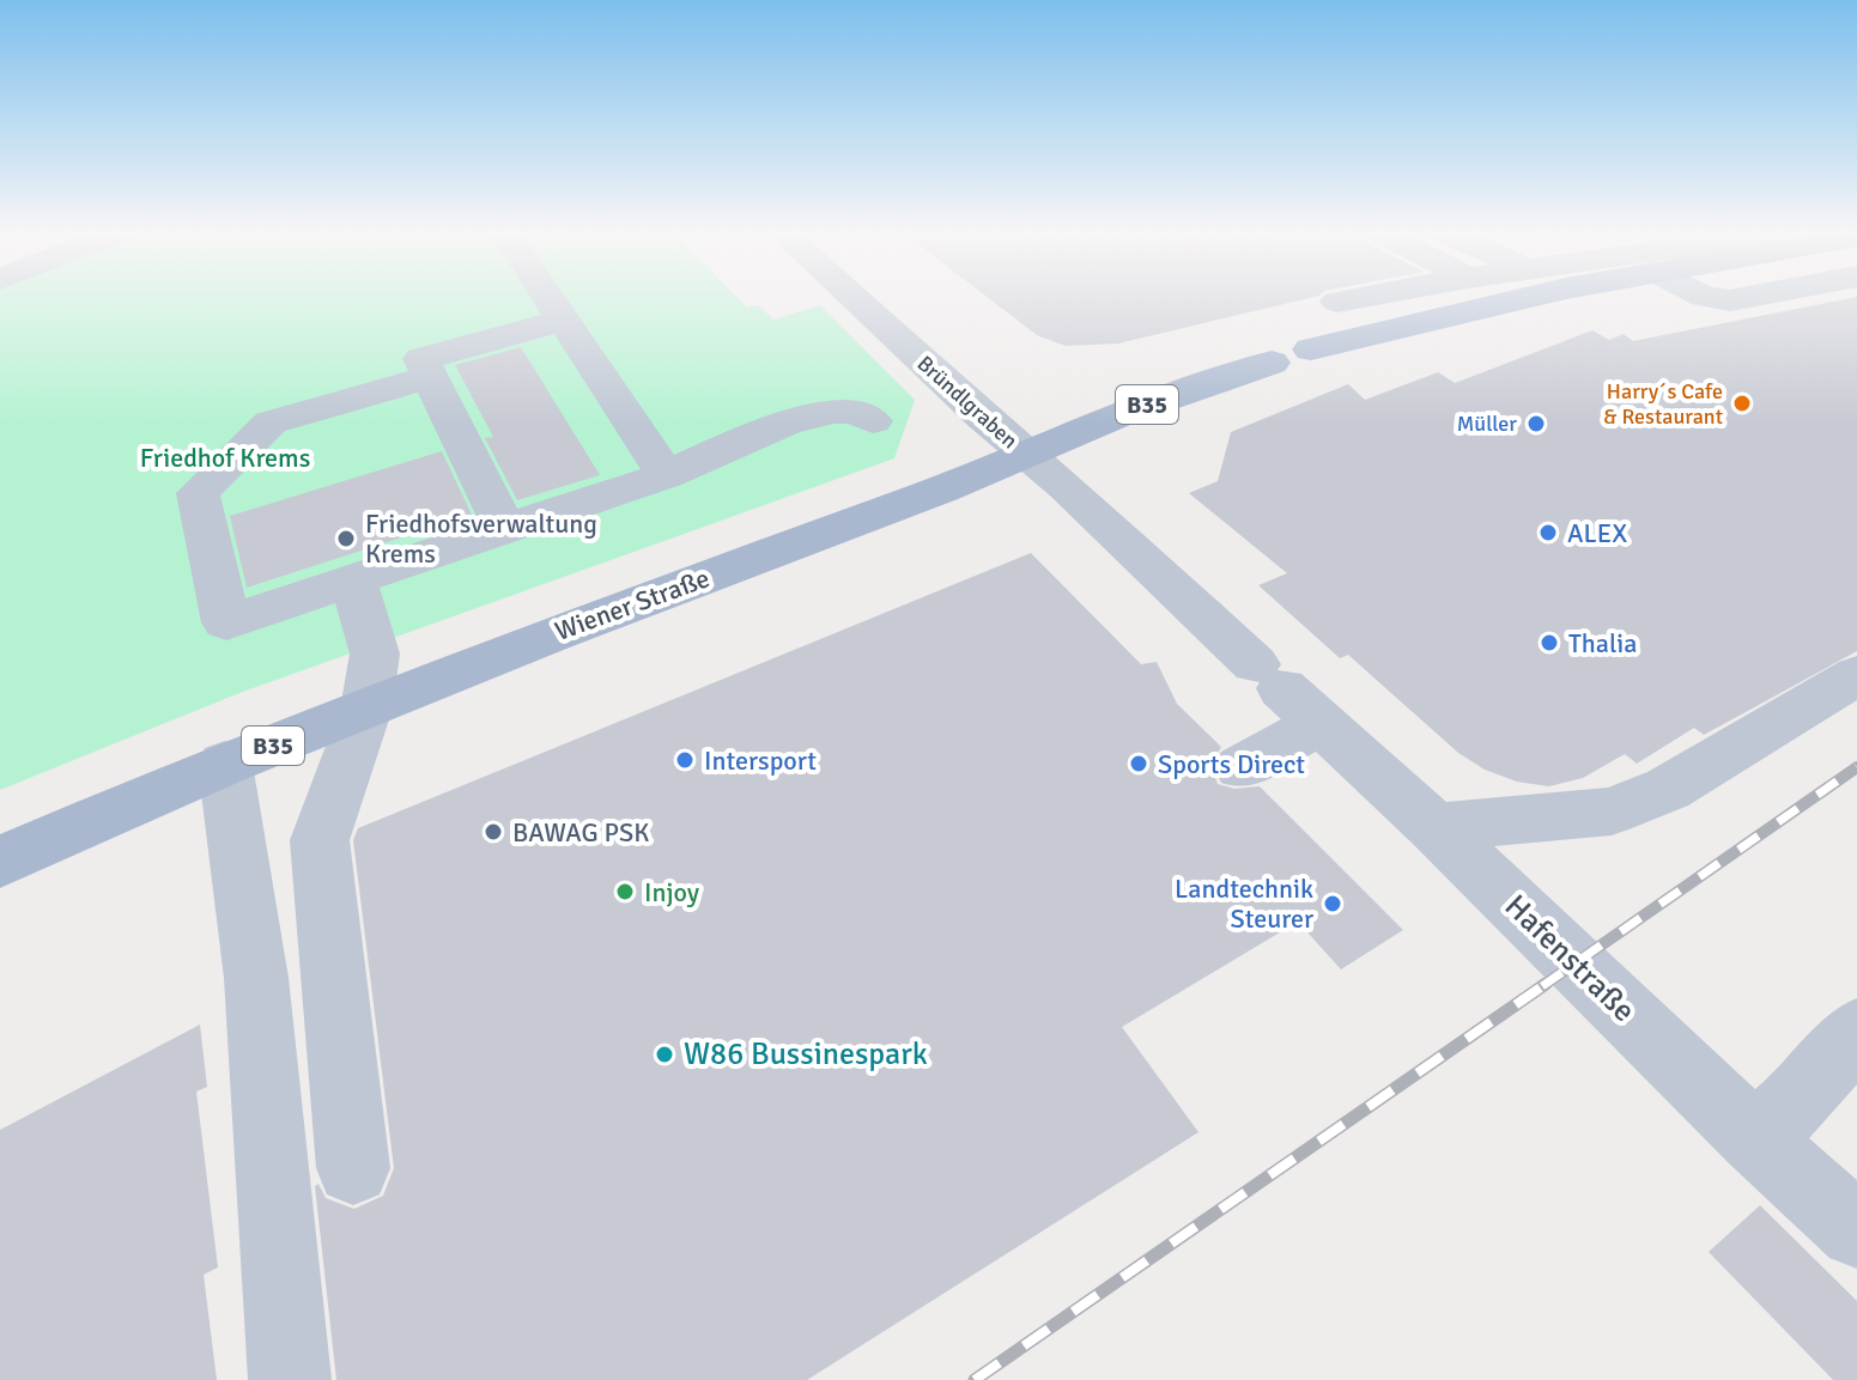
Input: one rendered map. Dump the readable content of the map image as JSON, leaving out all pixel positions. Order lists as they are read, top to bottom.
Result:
{
  "streets": {
    "main road": ["B35", "Wiener Straße"],
    "street": ["Bründlgraben", "Hafenstraße"]
  },
  "crossings": [
    ["Bründlgraben", "Wiener Straße"],
    ["Bründlgraben", "Hafenstraße"],
    ["Wiener Straße", "Hafenstraße"]
  ],
  "parks": ["Friedhof Krems"],
  "places": [
    "Harry´s Cafe & Restaurant",
    "Müller",
    "ALEX",
    "Friedhofsverwaltung Krems",
    "Thalia",
    "Intersport",
    "Sports Direct",
    "BAWAG PSK",
    "Injoy",
    "Landtechnik Steurer",
    "W86 Bussinespark"
  ]
}
